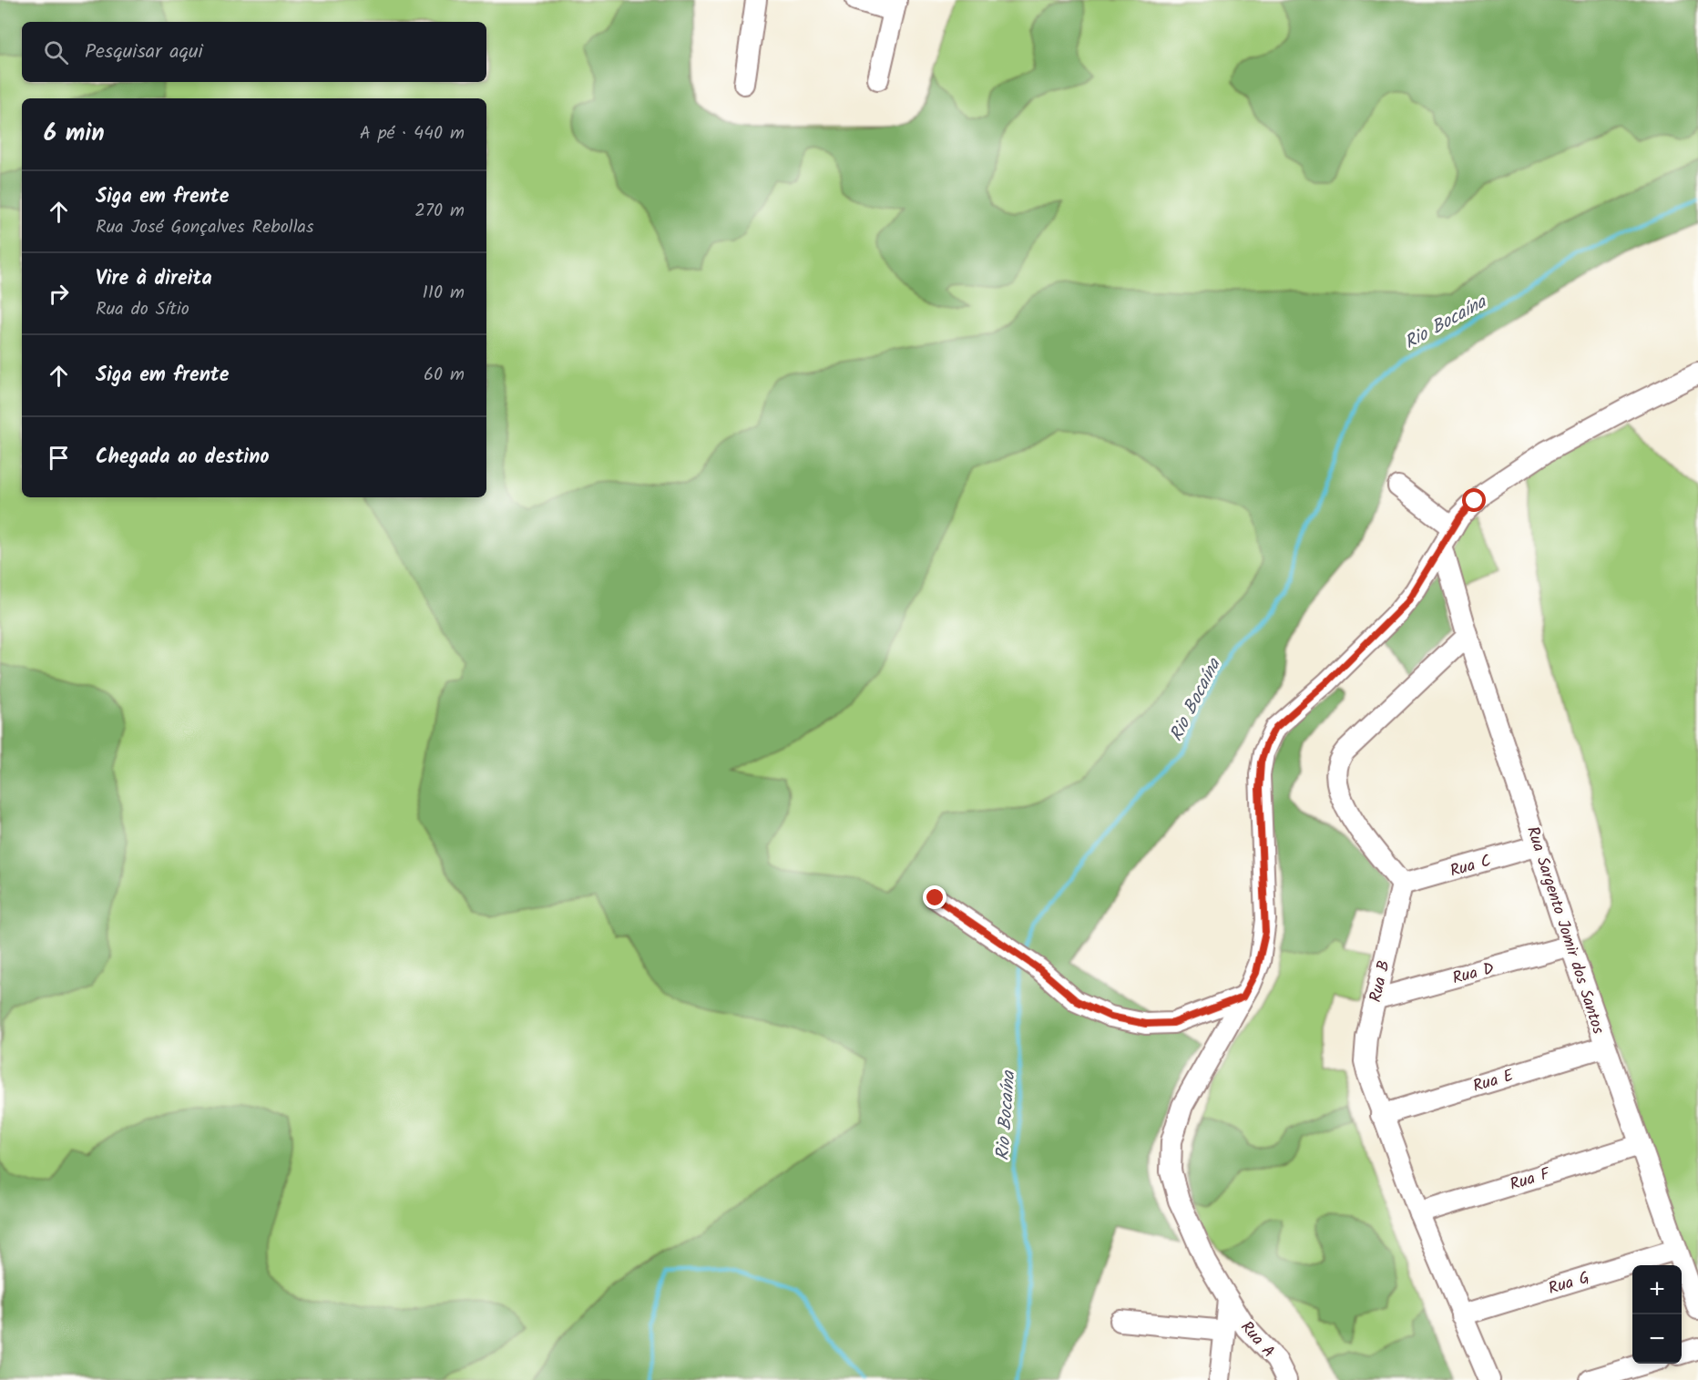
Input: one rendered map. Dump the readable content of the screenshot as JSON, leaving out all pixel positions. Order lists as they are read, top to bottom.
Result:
{
  "streets": {
    "street": [
      "Rua C",
      "Rua Sargento Jomir dos Santos",
      "Rua D",
      "Rua B",
      "Rua E",
      "Rua F",
      "Rua G",
      "Rua A"
    ]
  },
  "crossings": [
    ["Rua C", "Rua Sargento Jomir dos Santos"],
    ["Rua C", "Rua B"],
    ["Rua Sargento Jomir dos Santos", "Rua D"],
    ["Rua Sargento Jomir dos Santos", "Rua E"],
    ["Rua Sargento Jomir dos Santos", "Rua F"],
    ["Rua Sargento Jomir dos Santos", "Rua G"],
    ["Rua Sargento Jomir dos Santos", "Rua A"],
    ["Rua D", "Rua B"],
    ["Rua B", "Rua E"],
    ["Rua B", "Rua F"],
    ["Rua B", "Rua G"]
  ],
  "water": ["Rio Bocaína"],
  "page": {
    "search": "Pesquisar aqui",
    "heading": ["6 min", "A pé · 440 m"],
    "list": [
      ["Siga em frente", "Rua José Gonçalves Rebollas", "270 m"],
      ["Vire à direita", "Rua do Sítio", "110 m"],
      ["Siga em frente", "60 m"],
      "Chegada ao destino"
    ],
    "map_buttons": ["+", "−"]
  }
}
